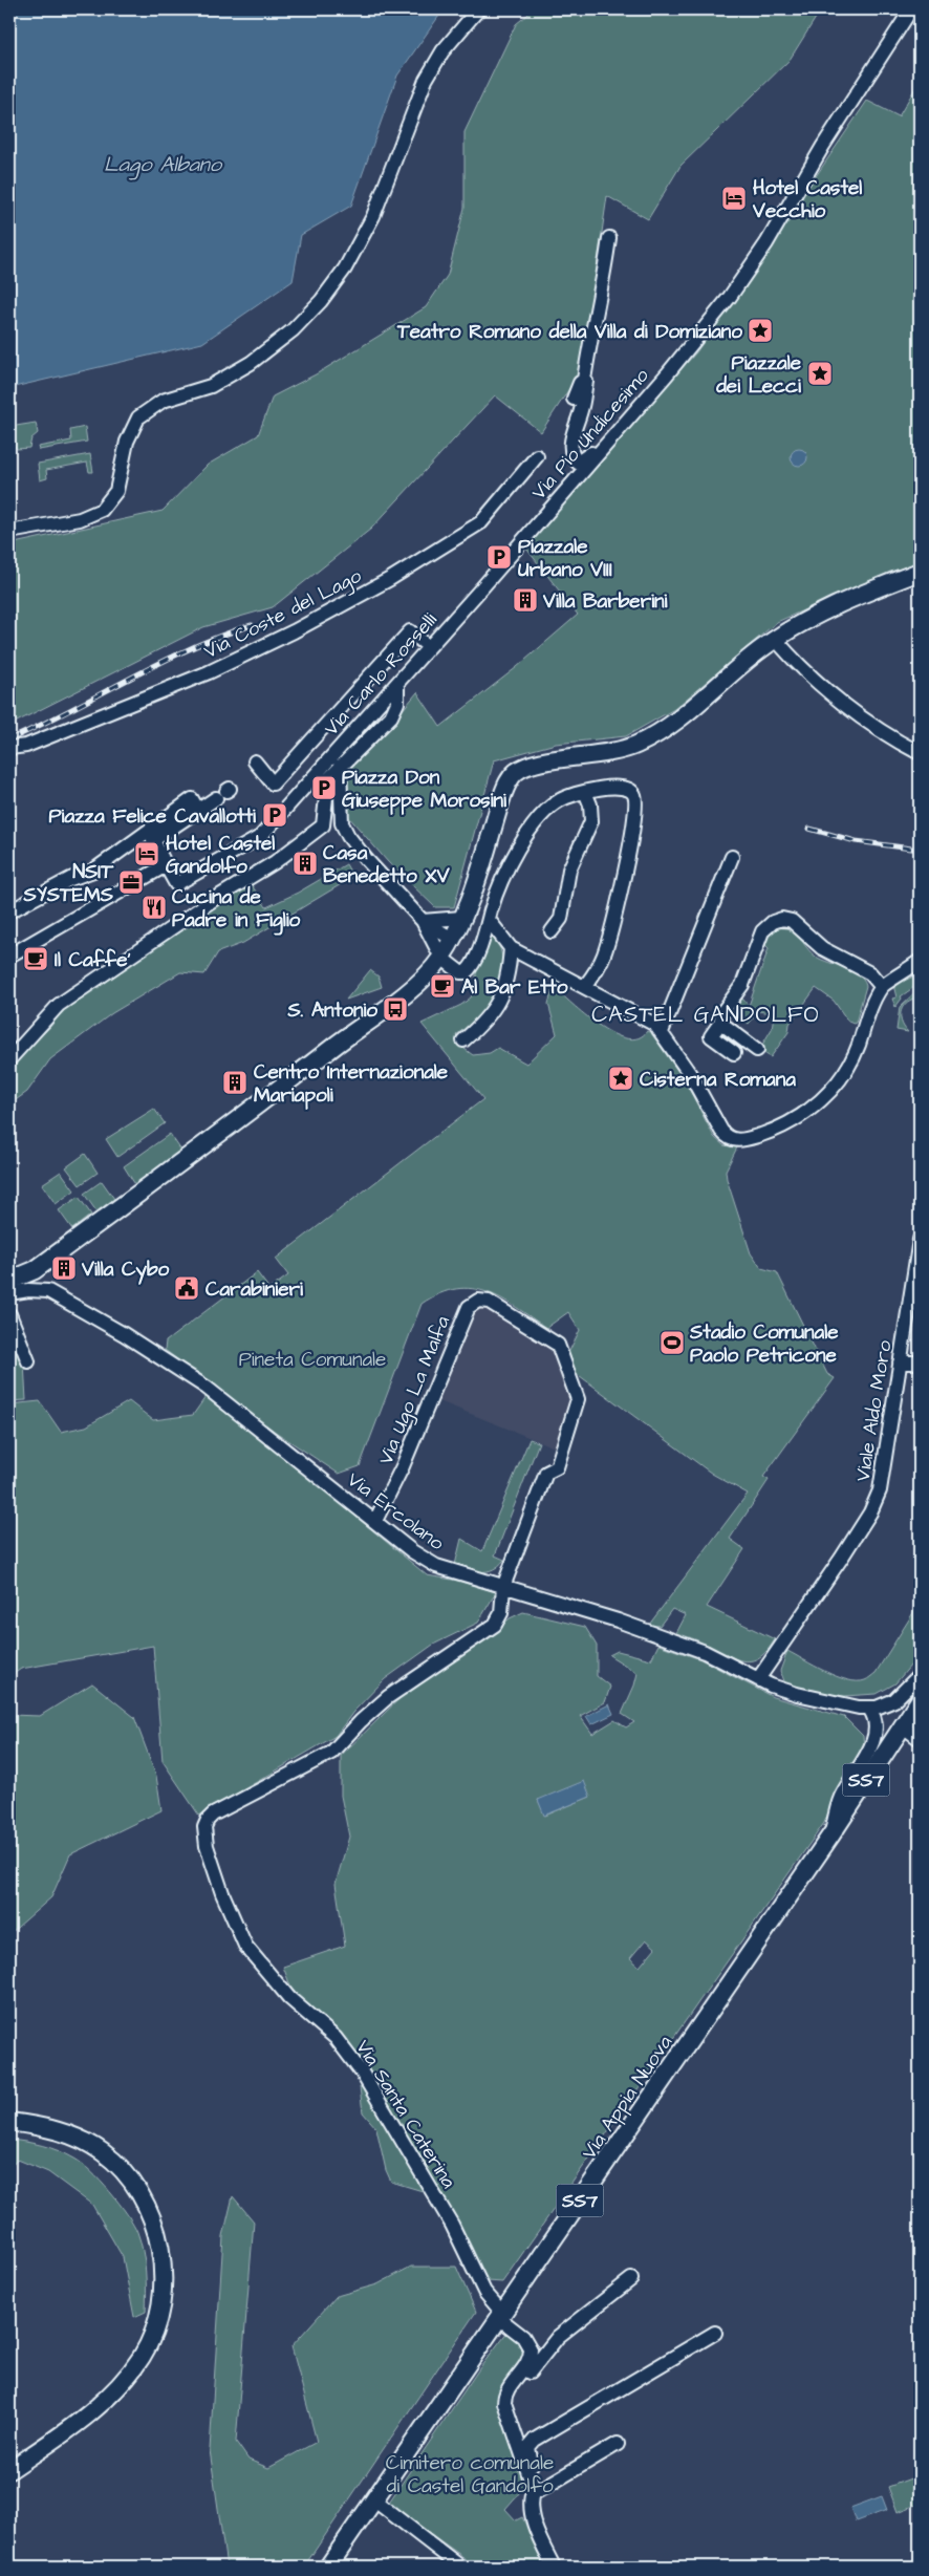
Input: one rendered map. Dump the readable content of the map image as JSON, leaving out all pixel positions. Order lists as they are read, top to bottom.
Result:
{
  "streets": {
    "main road": ["SS7", "Via Appia Nuova"],
    "street": [
      "Via Pio Undicesimo",
      "Via Coste del Lago",
      "Via Carlo Rosselli",
      "Via Ugo La Malfa",
      "Viale Aldo Moro",
      "Via Ercolano",
      "Via Santa Caterina"
    ]
  },
  "crossings": [
    ["Via Pio Undicesimo", "Via Carlo Rosselli"],
    ["Via Ugo La Malfa", "Via Ercolano"],
    ["Via Ugo La Malfa", "Via Santa Caterina"],
    ["Viale Aldo Moro", "Via Ercolano"],
    ["Via Ercolano", "Via Santa Caterina"],
    ["Via Appia Nuova", "Via Santa Caterina"]
  ],
  "districts": ["CASTEL GANDOLFO"],
  "water": ["Lago Albano"],
  "parks": ["Pineta Comunale", "Cimitero comunale di Castel Gandolfo"],
  "places": {
    "hotel": ["Hotel Castel Vecchio", "Hotel Castel Gandolfo"],
    "place": ["Teatro Romano della Villa di Domiziano", "Piazzale dei Lecci", "Cisterna Romana"],
    "parking": ["Piazzale Urbano VIII", "Piazza Don Giuseppe Morosini", "Piazza Felice Cavallotti"],
    "building": [
      "Villa Barberini",
      "Casa Benedetto XV",
      "Centro Internazionale Mariapoli",
      "Villa Cybo"
    ],
    "office": ["NSIT SYSTEMS"],
    "restaurant": ["Cucina de Padre in Figlio"],
    "cafe": ["Il Caffe'", "Al Bar Etto"],
    "bus stop": ["S. Antonio"],
    "public building": ["Carabinieri"],
    "sports": ["Stadio Comunale Paolo Petricone"]
  }
}
